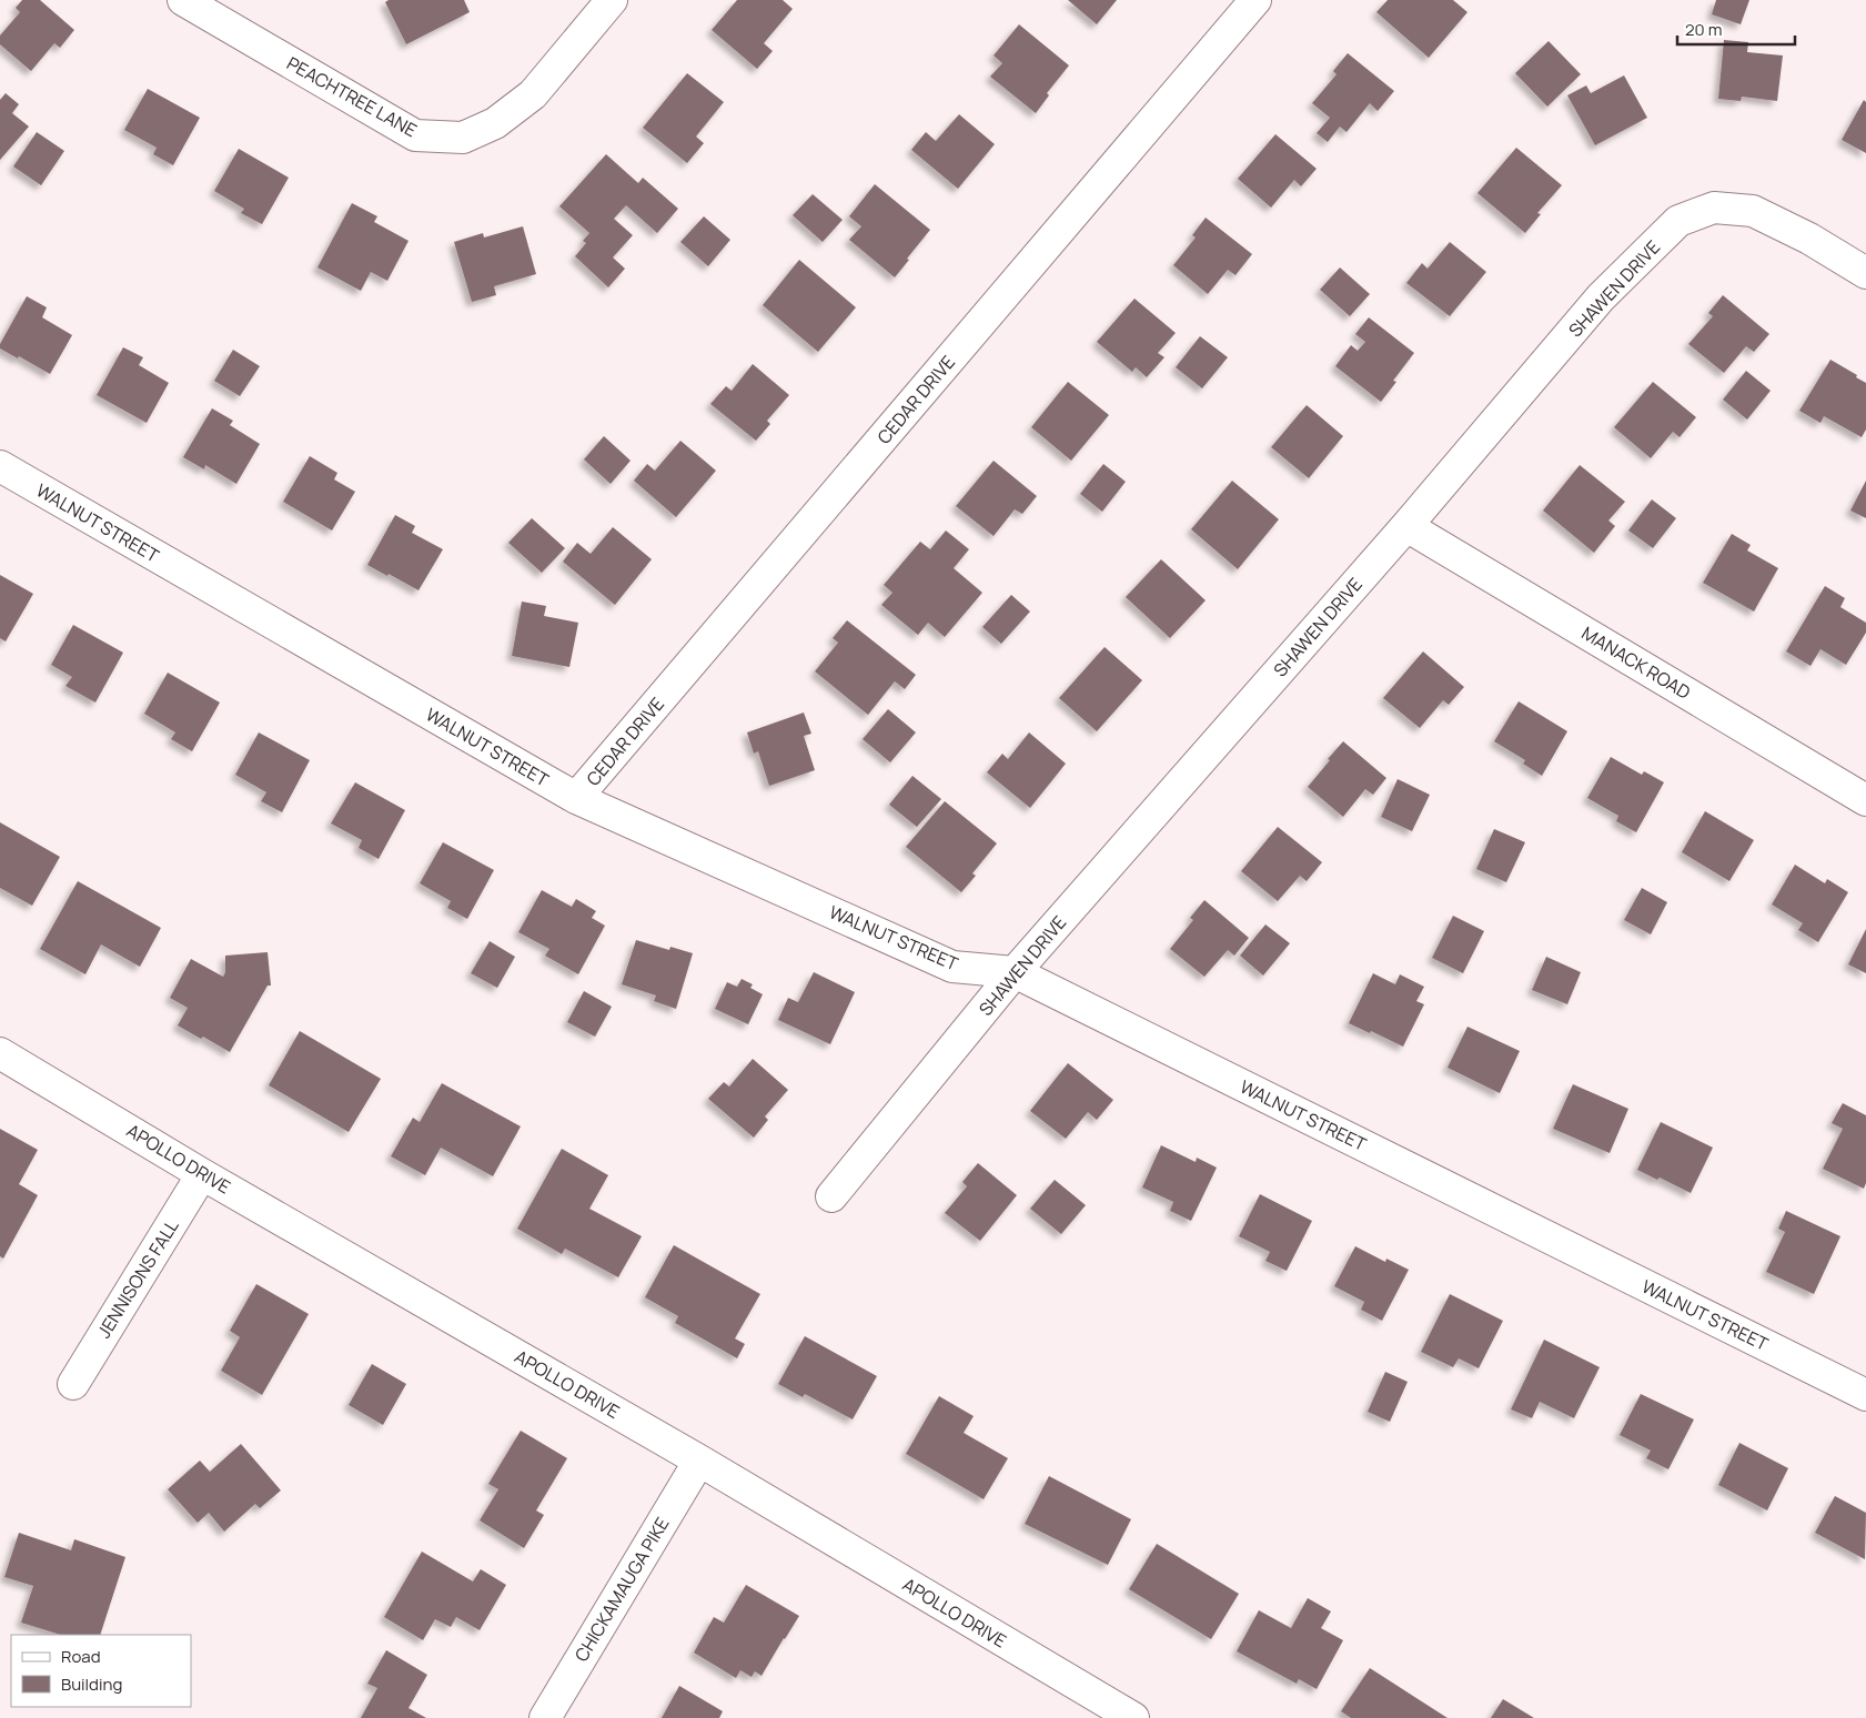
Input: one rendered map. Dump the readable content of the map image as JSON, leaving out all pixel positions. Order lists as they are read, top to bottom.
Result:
{
  "streets": {
    "street": [
      "PEACHTREE LANE",
      "SHAWEN DRIVE",
      "CEDAR DRIVE",
      "WALNUT STREET",
      "MANACK ROAD",
      "APOLLO DRIVE",
      "JENNISONS FALL",
      "CHICKAMAUGA PIKE"
    ]
  },
  "crossings": [
    ["SHAWEN DRIVE", "WALNUT STREET"],
    ["SHAWEN DRIVE", "MANACK ROAD"],
    ["CEDAR DRIVE", "WALNUT STREET"],
    ["APOLLO DRIVE", "JENNISONS FALL"],
    ["APOLLO DRIVE", "CHICKAMAUGA PIKE"]
  ],
  "legend": ["Road", "Building"],
  "scale_bar": "20 m"
}
